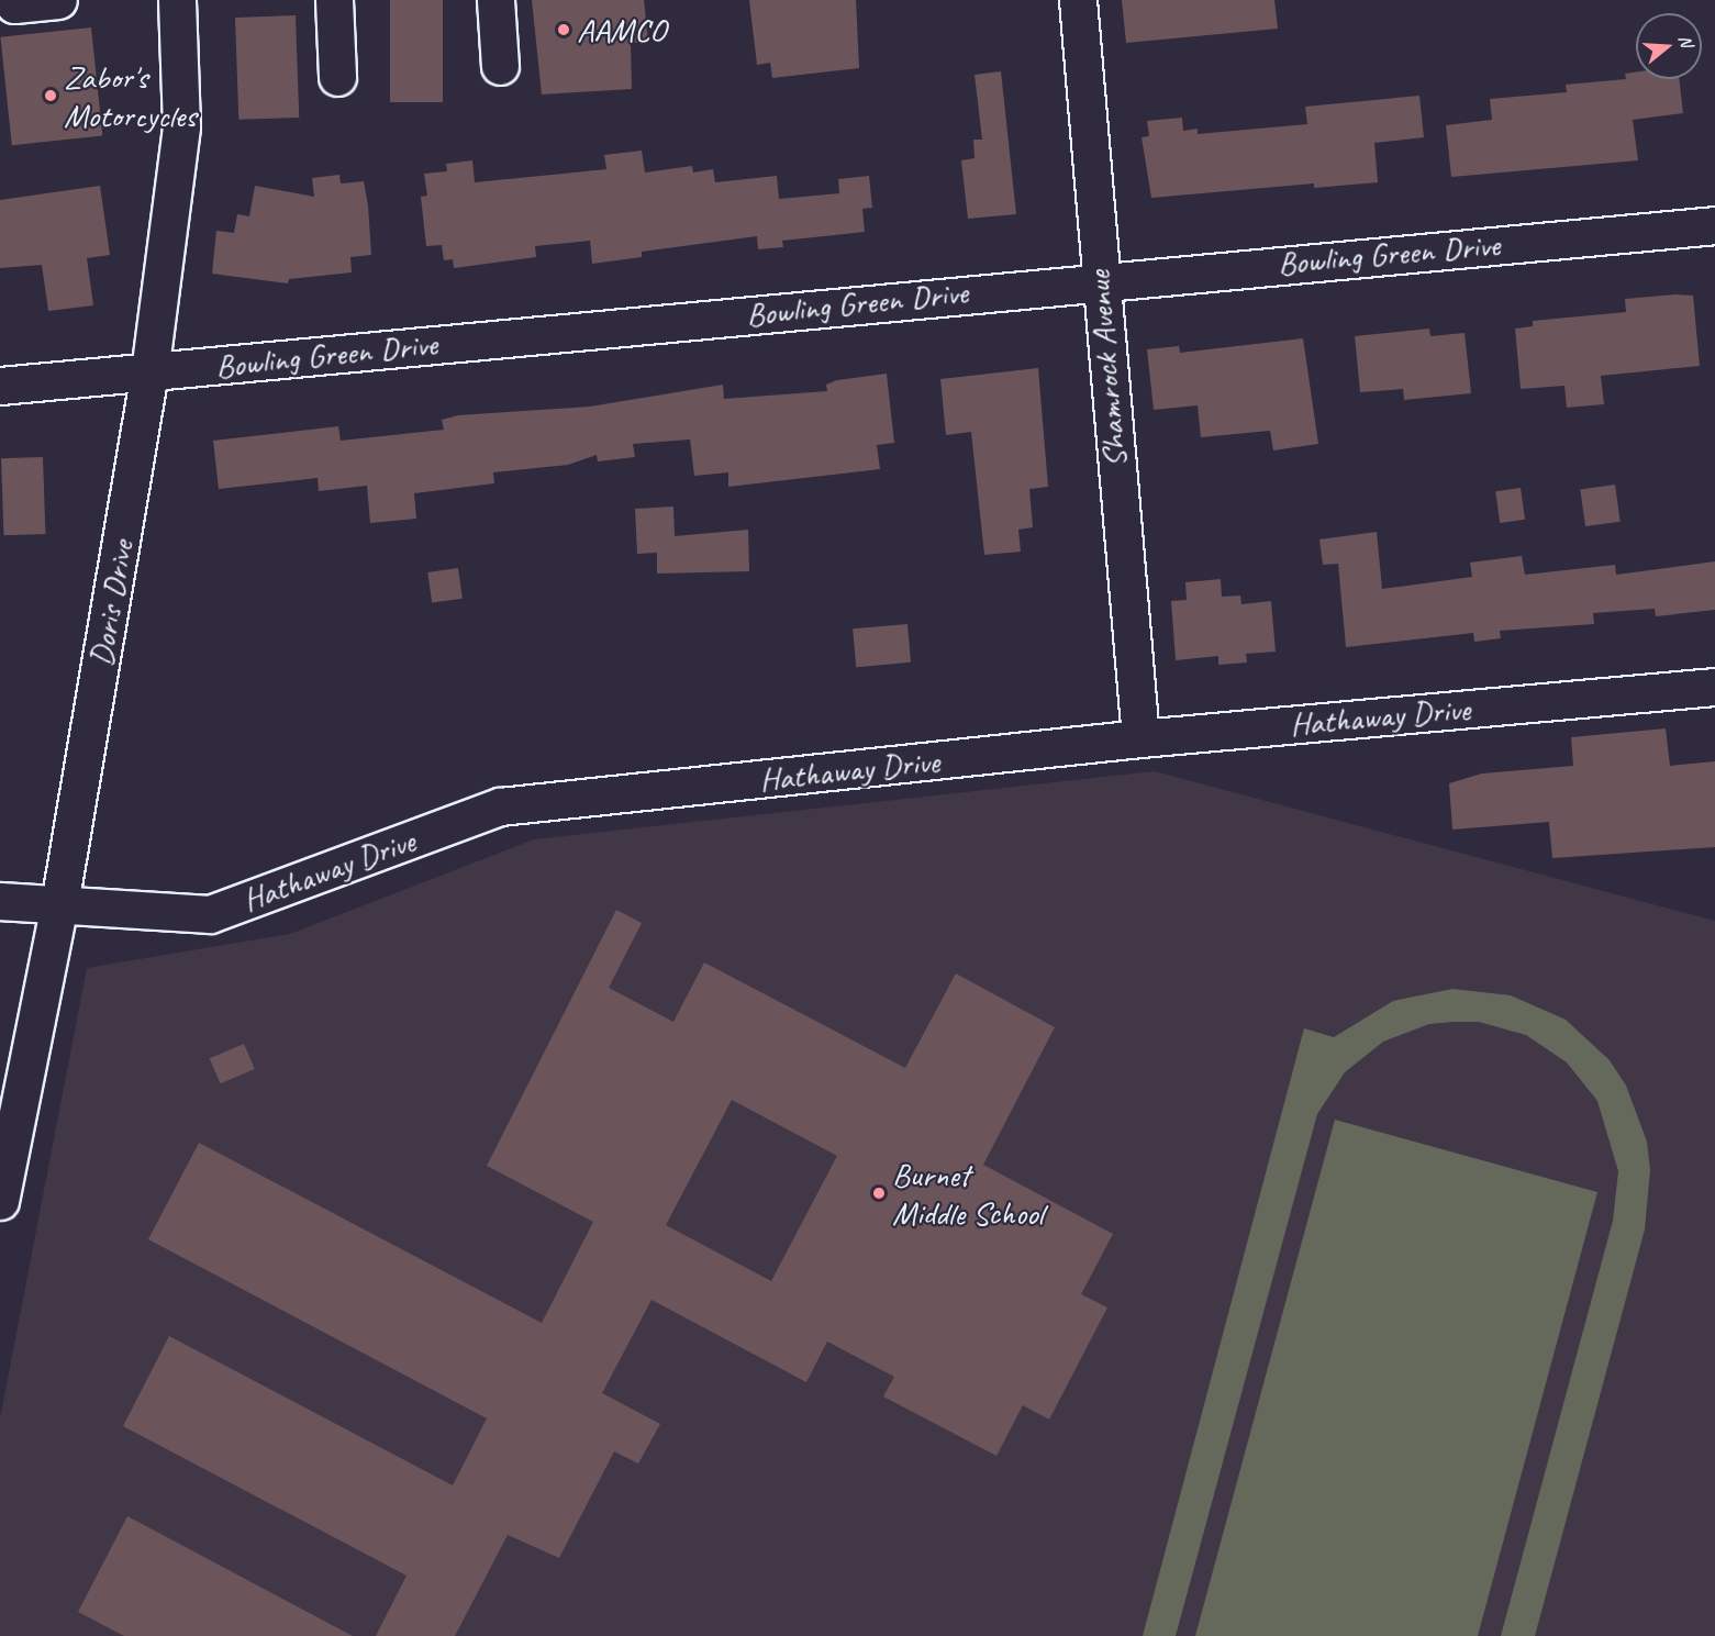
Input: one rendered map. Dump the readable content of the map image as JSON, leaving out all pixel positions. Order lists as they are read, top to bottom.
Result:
{
  "streets": {
    "street": [
      "Bowling Green Drive",
      "Shamrock Avenue",
      "Doris Drive",
      "Hathaway Drive"
    ]
  },
  "crossings": [
    ["Bowling Green Drive", "Shamrock Avenue"],
    ["Bowling Green Drive", "Doris Drive"],
    ["Shamrock Avenue", "Hathaway Drive"],
    ["Doris Drive", "Hathaway Drive"]
  ],
  "places": ["AAMCO", "Zabor's Motorcycles", "Burnet Middle School"],
  "north": "right"
}
